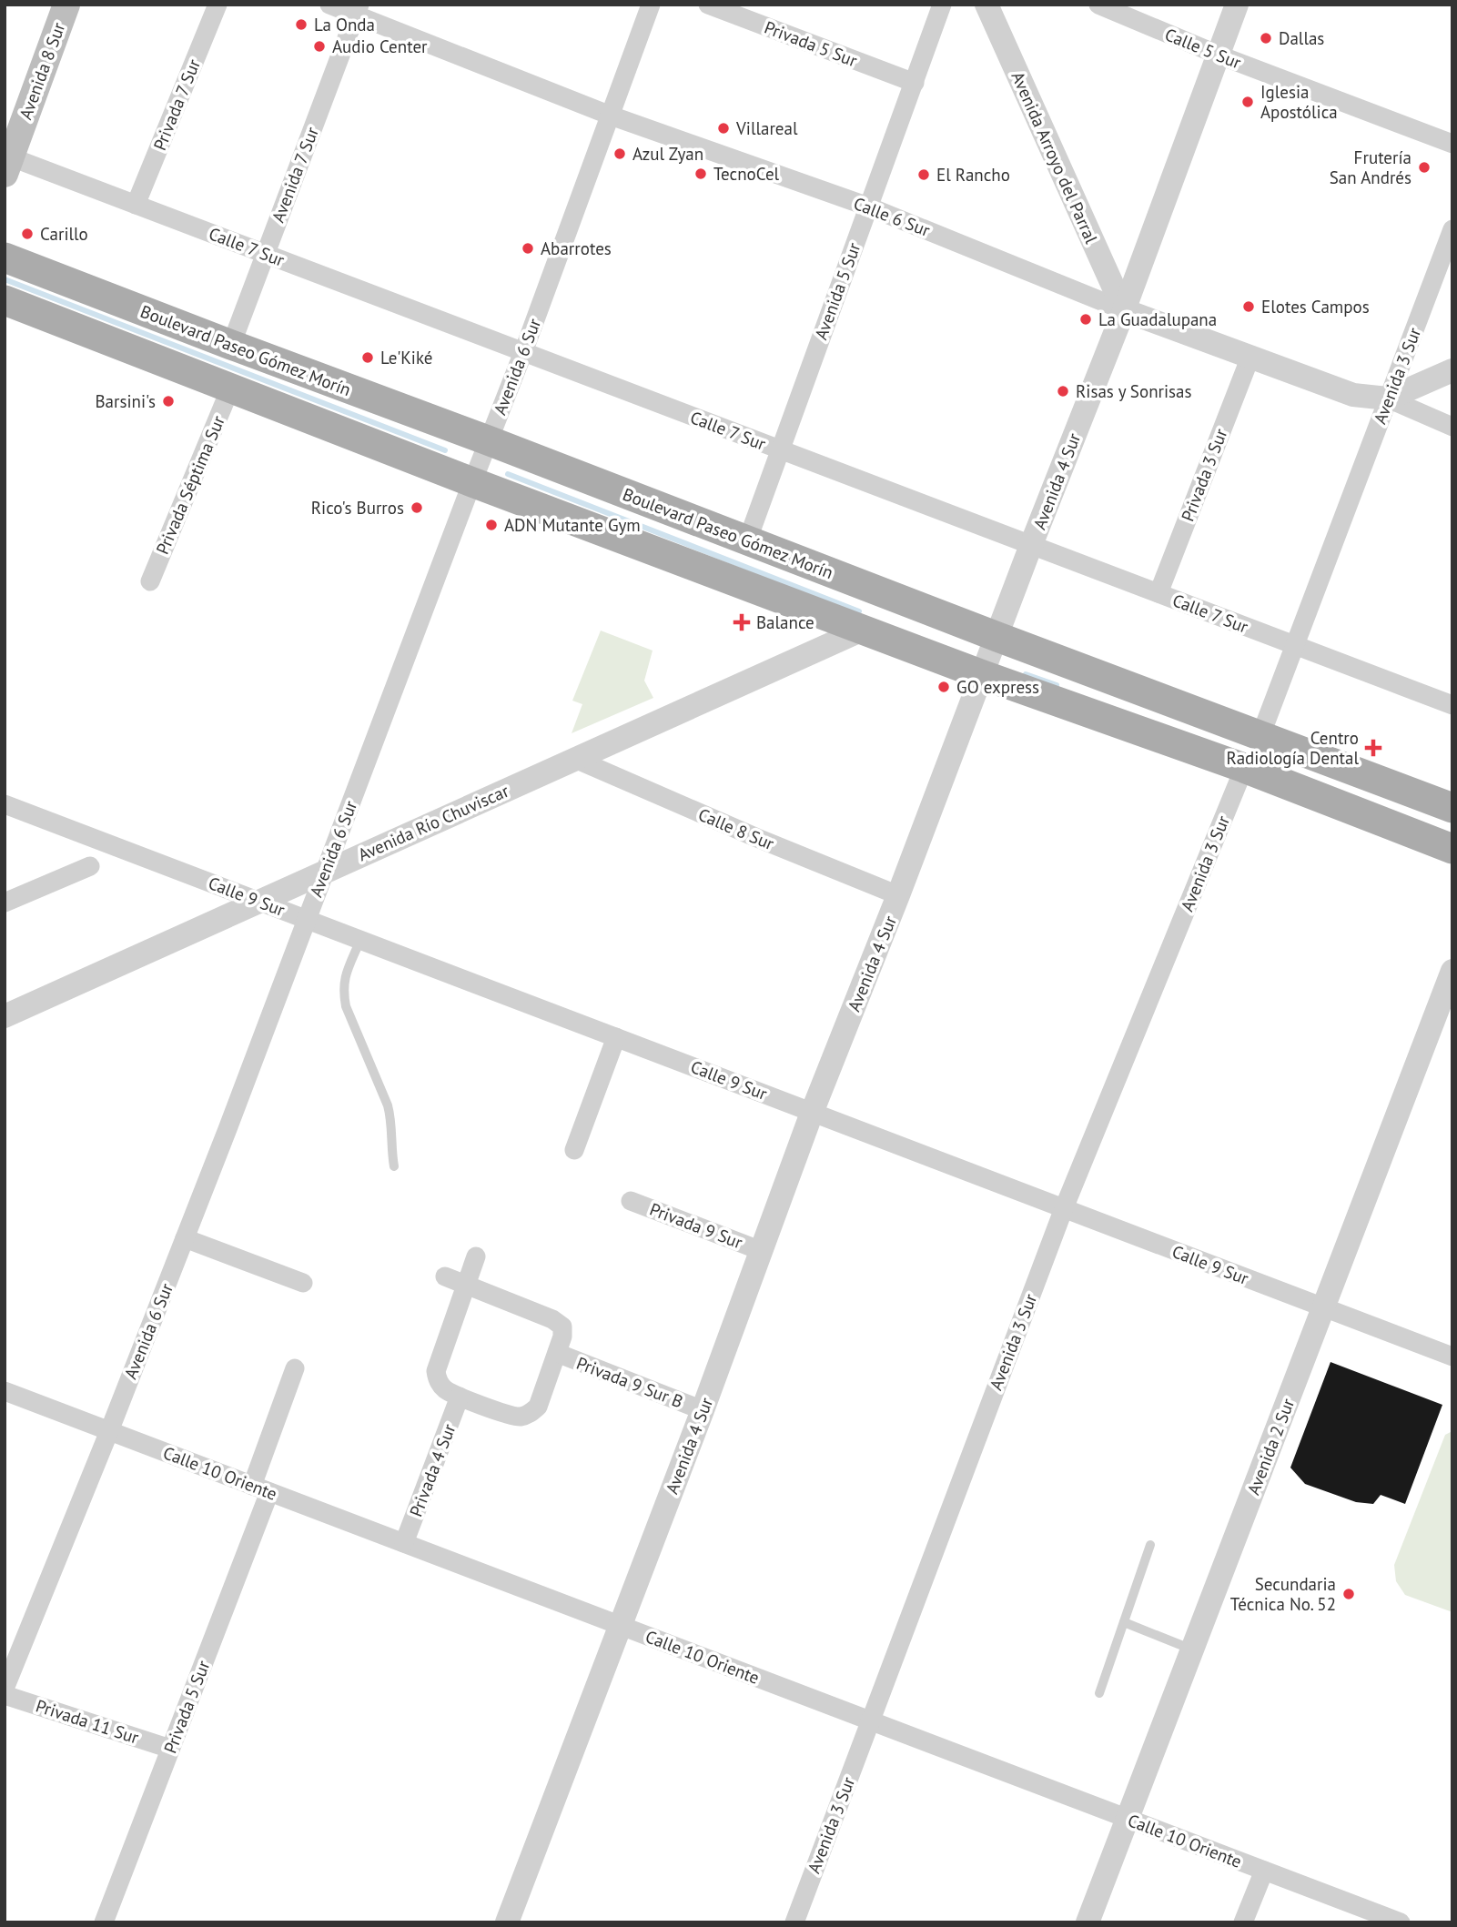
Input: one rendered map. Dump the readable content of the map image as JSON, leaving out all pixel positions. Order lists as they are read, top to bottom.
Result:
{
  "streets": {
    "main road": ["Avenida 8 Sur", "Boulevard Paseo Gómez Morín"],
    "street": [
      "Privada 5 Sur",
      "Calle 5 Sur",
      "Privada 7 Sur",
      "Avenida Arroyo del Parral",
      "Avenida 7 Sur",
      "Calle 6 Sur",
      "Calle 7 Sur",
      "Avenida 5 Sur",
      "Avenida 6 Sur",
      "Avenida 3 Sur",
      "Privada 3 Sur",
      "Avenida 4 Sur",
      "Privada Séptima Sur",
      "Avenida Río Chuviscar",
      "Calle 8 Sur",
      "Calle 9 Sur",
      "Privada 9 Sur",
      "Privada 9 Sur B",
      "Avenida 2 Sur",
      "Privada 4 Sur",
      "Calle 10 Oriente",
      "Privada 11 Sur"
    ]
  },
  "crossings": [
    ["Privada 5 Sur", "Avenida 5 Sur"],
    ["Privada 5 Sur", "Calle 10 Oriente"],
    ["Privada 5 Sur", "Privada 11 Sur"],
    ["Calle 5 Sur", "Avenida 4 Sur"],
    ["Avenida 8 Sur", "Calle 7 Sur"],
    ["Privada 7 Sur", "Calle 7 Sur"],
    ["Avenida Arroyo del Parral", "Calle 6 Sur"],
    ["Avenida Arroyo del Parral", "Avenida 4 Sur"],
    ["Avenida 7 Sur", "Calle 6 Sur"],
    ["Avenida 7 Sur", "Calle 7 Sur"],
    ["Avenida 7 Sur", "Boulevard Paseo Gómez Morín"],
    ["Calle 6 Sur", "Avenida 5 Sur"],
    ["Calle 6 Sur", "Avenida 6 Sur"],
    ["Calle 6 Sur", "Avenida 3 Sur"],
    ["Calle 6 Sur", "Privada 3 Sur"],
    ["Calle 6 Sur", "Avenida 4 Sur"],
    ["Calle 7 Sur", "Avenida 5 Sur"],
    ["Calle 7 Sur", "Avenida 6 Sur"],
    ["Calle 7 Sur", "Avenida 3 Sur"],
    ["Calle 7 Sur", "Privada 3 Sur"],
    ["Calle 7 Sur", "Avenida 4 Sur"],
    ["Avenida 5 Sur", "Boulevard Paseo Gómez Morín"],
    ["Boulevard Paseo Gómez Morín", "Avenida 6 Sur"],
    ["Boulevard Paseo Gómez Morín", "Avenida 3 Sur"],
    ["Boulevard Paseo Gómez Morín", "Avenida 4 Sur"],
    ["Avenida 6 Sur", "Avenida Río Chuviscar"],
    ["Avenida 6 Sur", "Calle 9 Sur"],
    ["Avenida 6 Sur", "Calle 10 Oriente"],
    ["Avenida 3 Sur", "Calle 9 Sur"],
    ["Avenida 3 Sur", "Calle 10 Oriente"],
    ["Avenida 4 Sur", "Calle 8 Sur"],
    ["Avenida 4 Sur", "Calle 9 Sur"],
    ["Avenida 4 Sur", "Privada 9 Sur"],
    ["Avenida 4 Sur", "Privada 9 Sur B"],
    ["Avenida 4 Sur", "Calle 10 Oriente"],
    ["Avenida Río Chuviscar", "Calle 8 Sur"],
    ["Avenida Río Chuviscar", "Calle 9 Sur"],
    ["Calle 9 Sur", "Avenida 2 Sur"],
    ["Privada 9 Sur B", "Privada 4 Sur"],
    ["Avenida 2 Sur", "Calle 10 Oriente"],
    ["Privada 4 Sur", "Calle 10 Oriente"]
  ],
  "places": {
    "other": [
      "La Onda",
      "Dallas",
      "Audio Center",
      "Iglesia Apostólica",
      "Villareal",
      "Azul Zyan",
      "Frutería San Andrés",
      "TecnoCel",
      "El Rancho",
      "Carillo",
      "Abarrotes",
      "Elotes Campos",
      "La Guadalupana",
      "Le'Kiké",
      "Risas y Sonrisas",
      "Barsini's",
      "Rico's Burros",
      "ADN Mutante Gym",
      "GO express",
      "Secundaria Técnica No. 52"
    ],
    "health": ["Balance", "Centro Radiología Dental"]
  }
}
